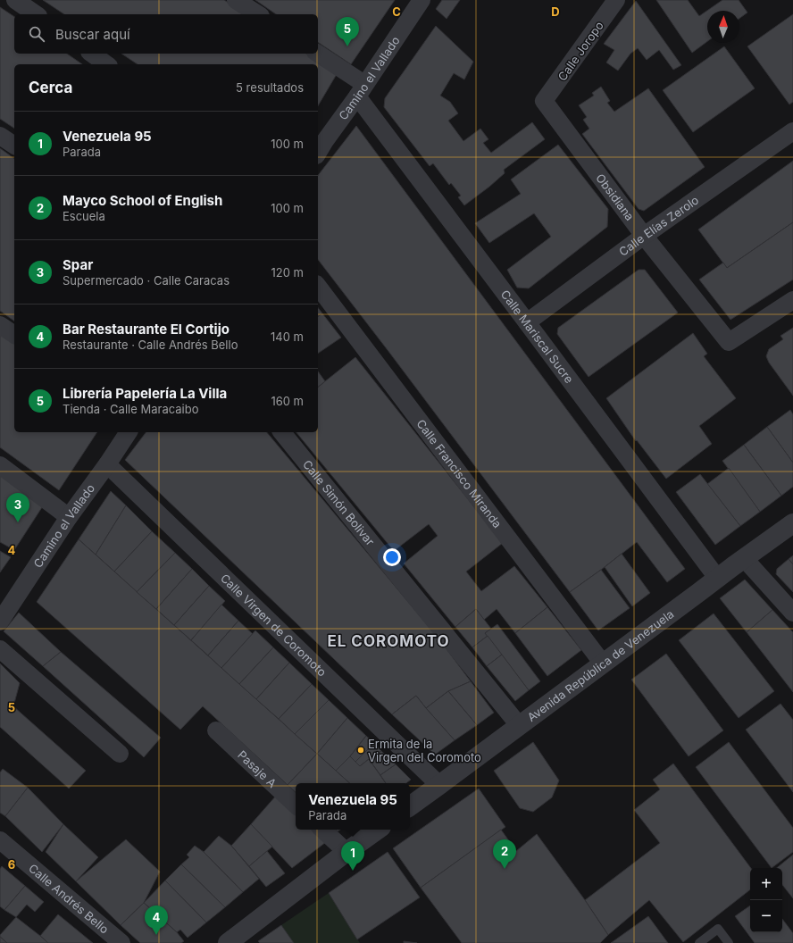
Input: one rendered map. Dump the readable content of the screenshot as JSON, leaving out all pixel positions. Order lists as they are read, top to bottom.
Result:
{
  "streets": {
    "street": [
      "Calle Joropo",
      "Camino el Vallado",
      "Obsidiana",
      "Calle Elías Zerolo",
      "Calle Mariscal Sucre",
      "Calle Francisco Miranda",
      "Calle Simón Bolivar",
      "Calle Virgen de Coromoto",
      "Avenida República de Venezuela",
      "Pasaje A",
      "Calle Andrés Bello"
    ]
  },
  "crossings": [
    ["Calle Joropo", "Obsidiana"],
    ["Camino el Vallado", "Calle Mariscal Sucre"],
    ["Camino el Vallado", "Calle Virgen de Coromoto"],
    ["Obsidiana", "Calle Elías Zerolo"],
    ["Calle Elías Zerolo", "Calle Mariscal Sucre"],
    ["Calle Mariscal Sucre", "Avenida República de Venezuela"],
    ["Calle Francisco Miranda", "Avenida República de Venezuela"],
    ["Calle Simón Bolivar", "Avenida República de Venezuela"],
    ["Calle Virgen de Coromoto", "Avenida República de Venezuela"]
  ],
  "districts": ["EL COROMOTO"],
  "places": ["Ermita de la Virgen del Coromoto"],
  "north": "top",
  "page": {
    "search": "Buscar aquí",
    "pins": [
      "5",
      "3",
      "2",
      "1",
      "4"
    ],
    "heading": ["Cerca", "5 resultados"],
    "list": [
      {
        "mark": "1",
        "name": "Venezuela 95",
        "note": "Parada",
        "value": "100 m"
      },
      {
        "mark": "2",
        "name": "Mayco School of English",
        "note": "Escuela",
        "value": "100 m"
      },
      {
        "mark": "3",
        "name": "Spar",
        "note": "Supermercado · Calle Caracas",
        "value": "120 m"
      },
      {
        "mark": "4",
        "name": "Bar Restaurante El Cortijo",
        "note": "Restaurante · Calle Andrés Bello",
        "value": "140 m"
      },
      {
        "mark": "5",
        "name": "Librería Papelería La Villa",
        "note": "Tienda · Calle Maracaibo",
        "value": "160 m"
      }
    ],
    "popup": ["Venezuela 95", "Parada"],
    "map_buttons": ["+", "−"]
  },
  "grid": {
    "columns": ["C", "D"],
    "rows": ["4", "5", "6"]
  }
}
